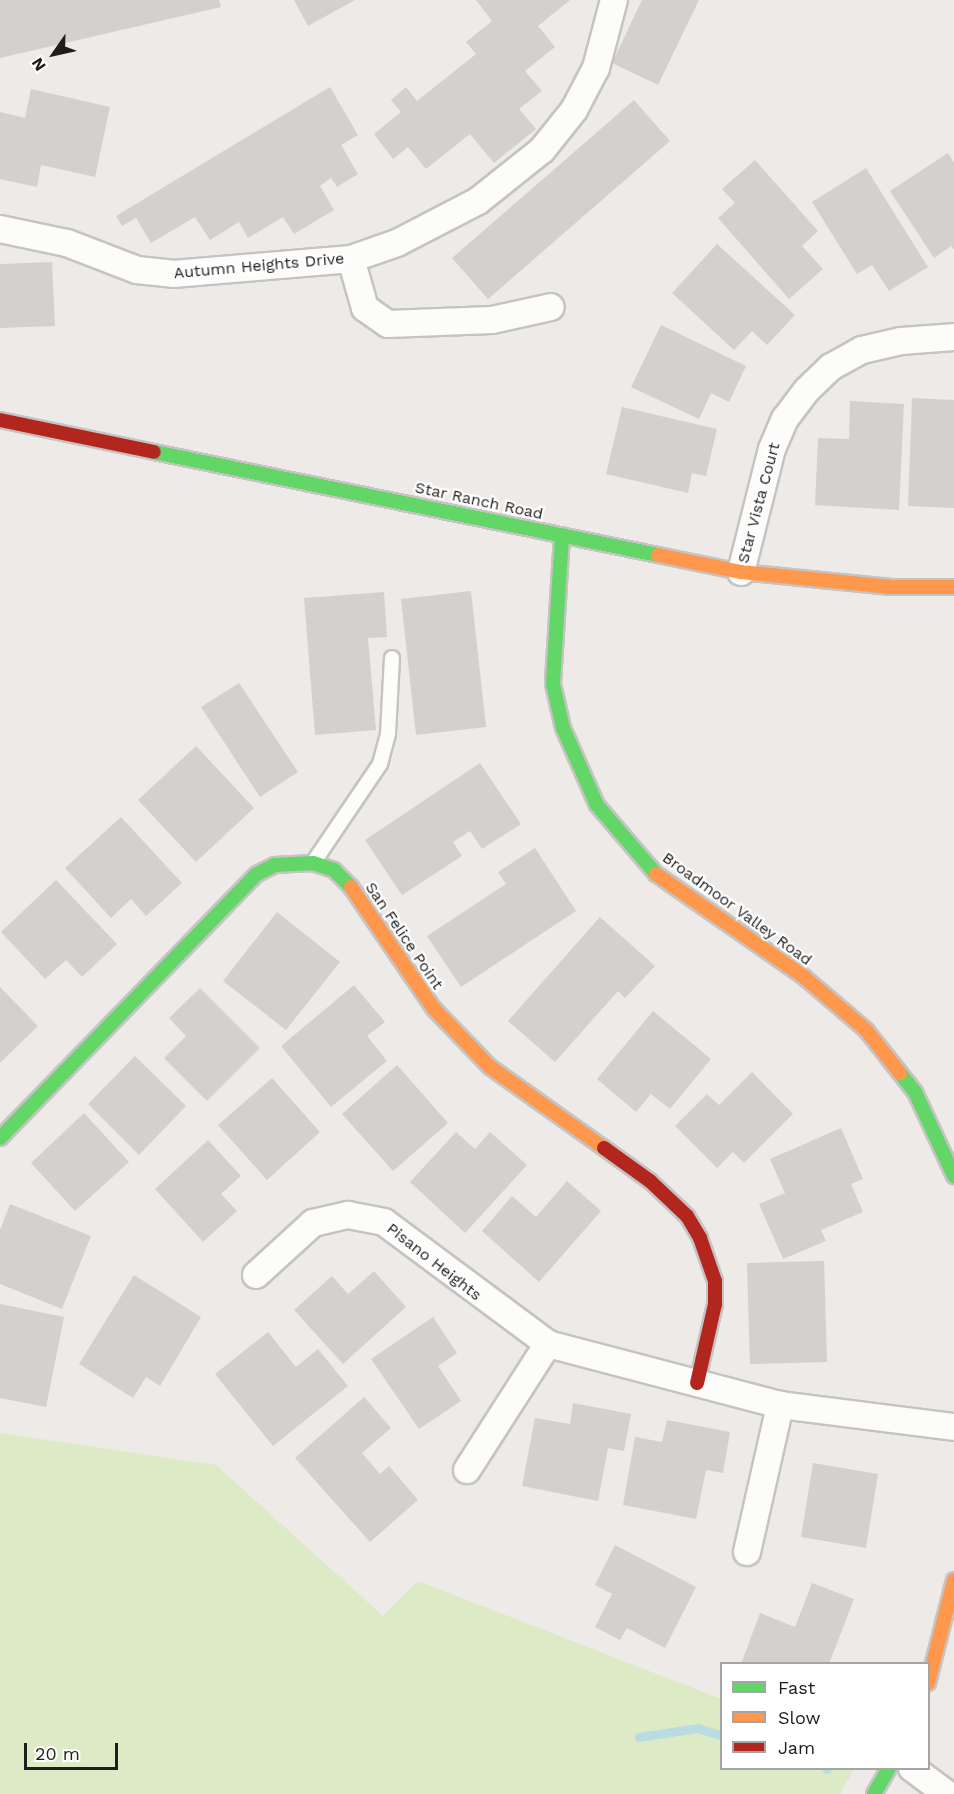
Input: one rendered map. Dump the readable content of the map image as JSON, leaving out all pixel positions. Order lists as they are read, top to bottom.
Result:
{
  "streets": {
    "street": [
      "Autumn Heights Drive",
      "Star Ranch Road",
      "Star Vista Court",
      "Broadmoor Valley Road",
      "San Felice Point",
      "Pisano Heights"
    ]
  },
  "crossings": [
    ["Star Ranch Road", "Star Vista Court"],
    ["Star Ranch Road", "Broadmoor Valley Road"],
    ["San Felice Point", "Pisano Heights"]
  ],
  "legend": ["Fast", "Slow", "Jam"],
  "scale_bar": "20 m",
  "north": "bottom left"
}
